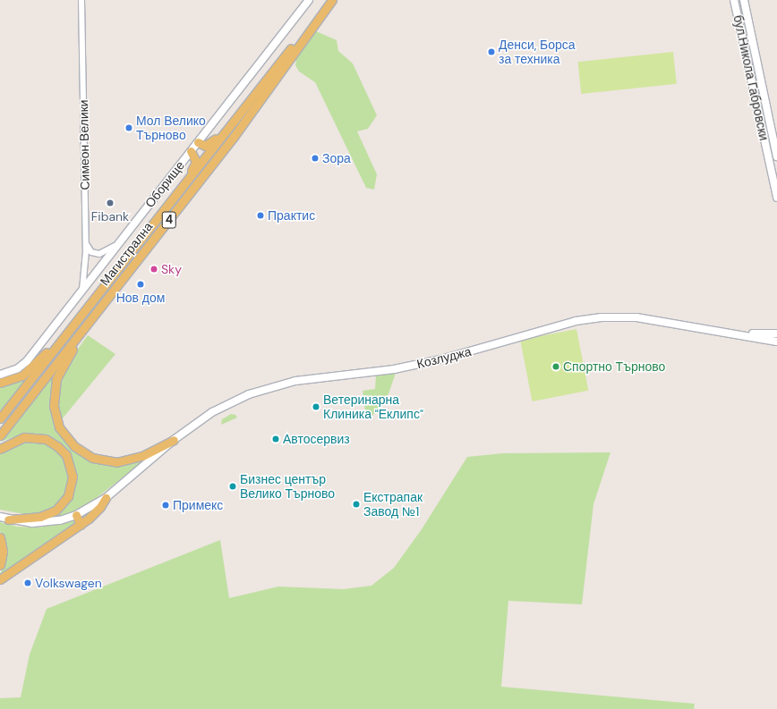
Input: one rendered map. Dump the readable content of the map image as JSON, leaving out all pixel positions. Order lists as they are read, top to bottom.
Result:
{
  "streets": {
    "main road": [
      "бул.Никола Габровски",
      "Оборище",
      "4",
      "Магистрална",
      "Козлуджа"
    ],
    "street": ["Симеон Велики"]
  },
  "crossings": [
    ["Симеон Велики", "Оборище"],
    ["4", "Магистрална"]
  ],
  "places": [
    "Денси, Борса за техника",
    "Мол Велико Търново",
    "Зора",
    "Fibank",
    "Практис",
    "Sky",
    "Нов дом",
    "Спортно Търново",
    "Ветеринарна Клиника \"Еклипс\"",
    "Автосервиз",
    "Бизнес център Велико Търново",
    "Екстрапак Завод №1",
    "Примекс",
    "Volkswagen"
  ]
}
